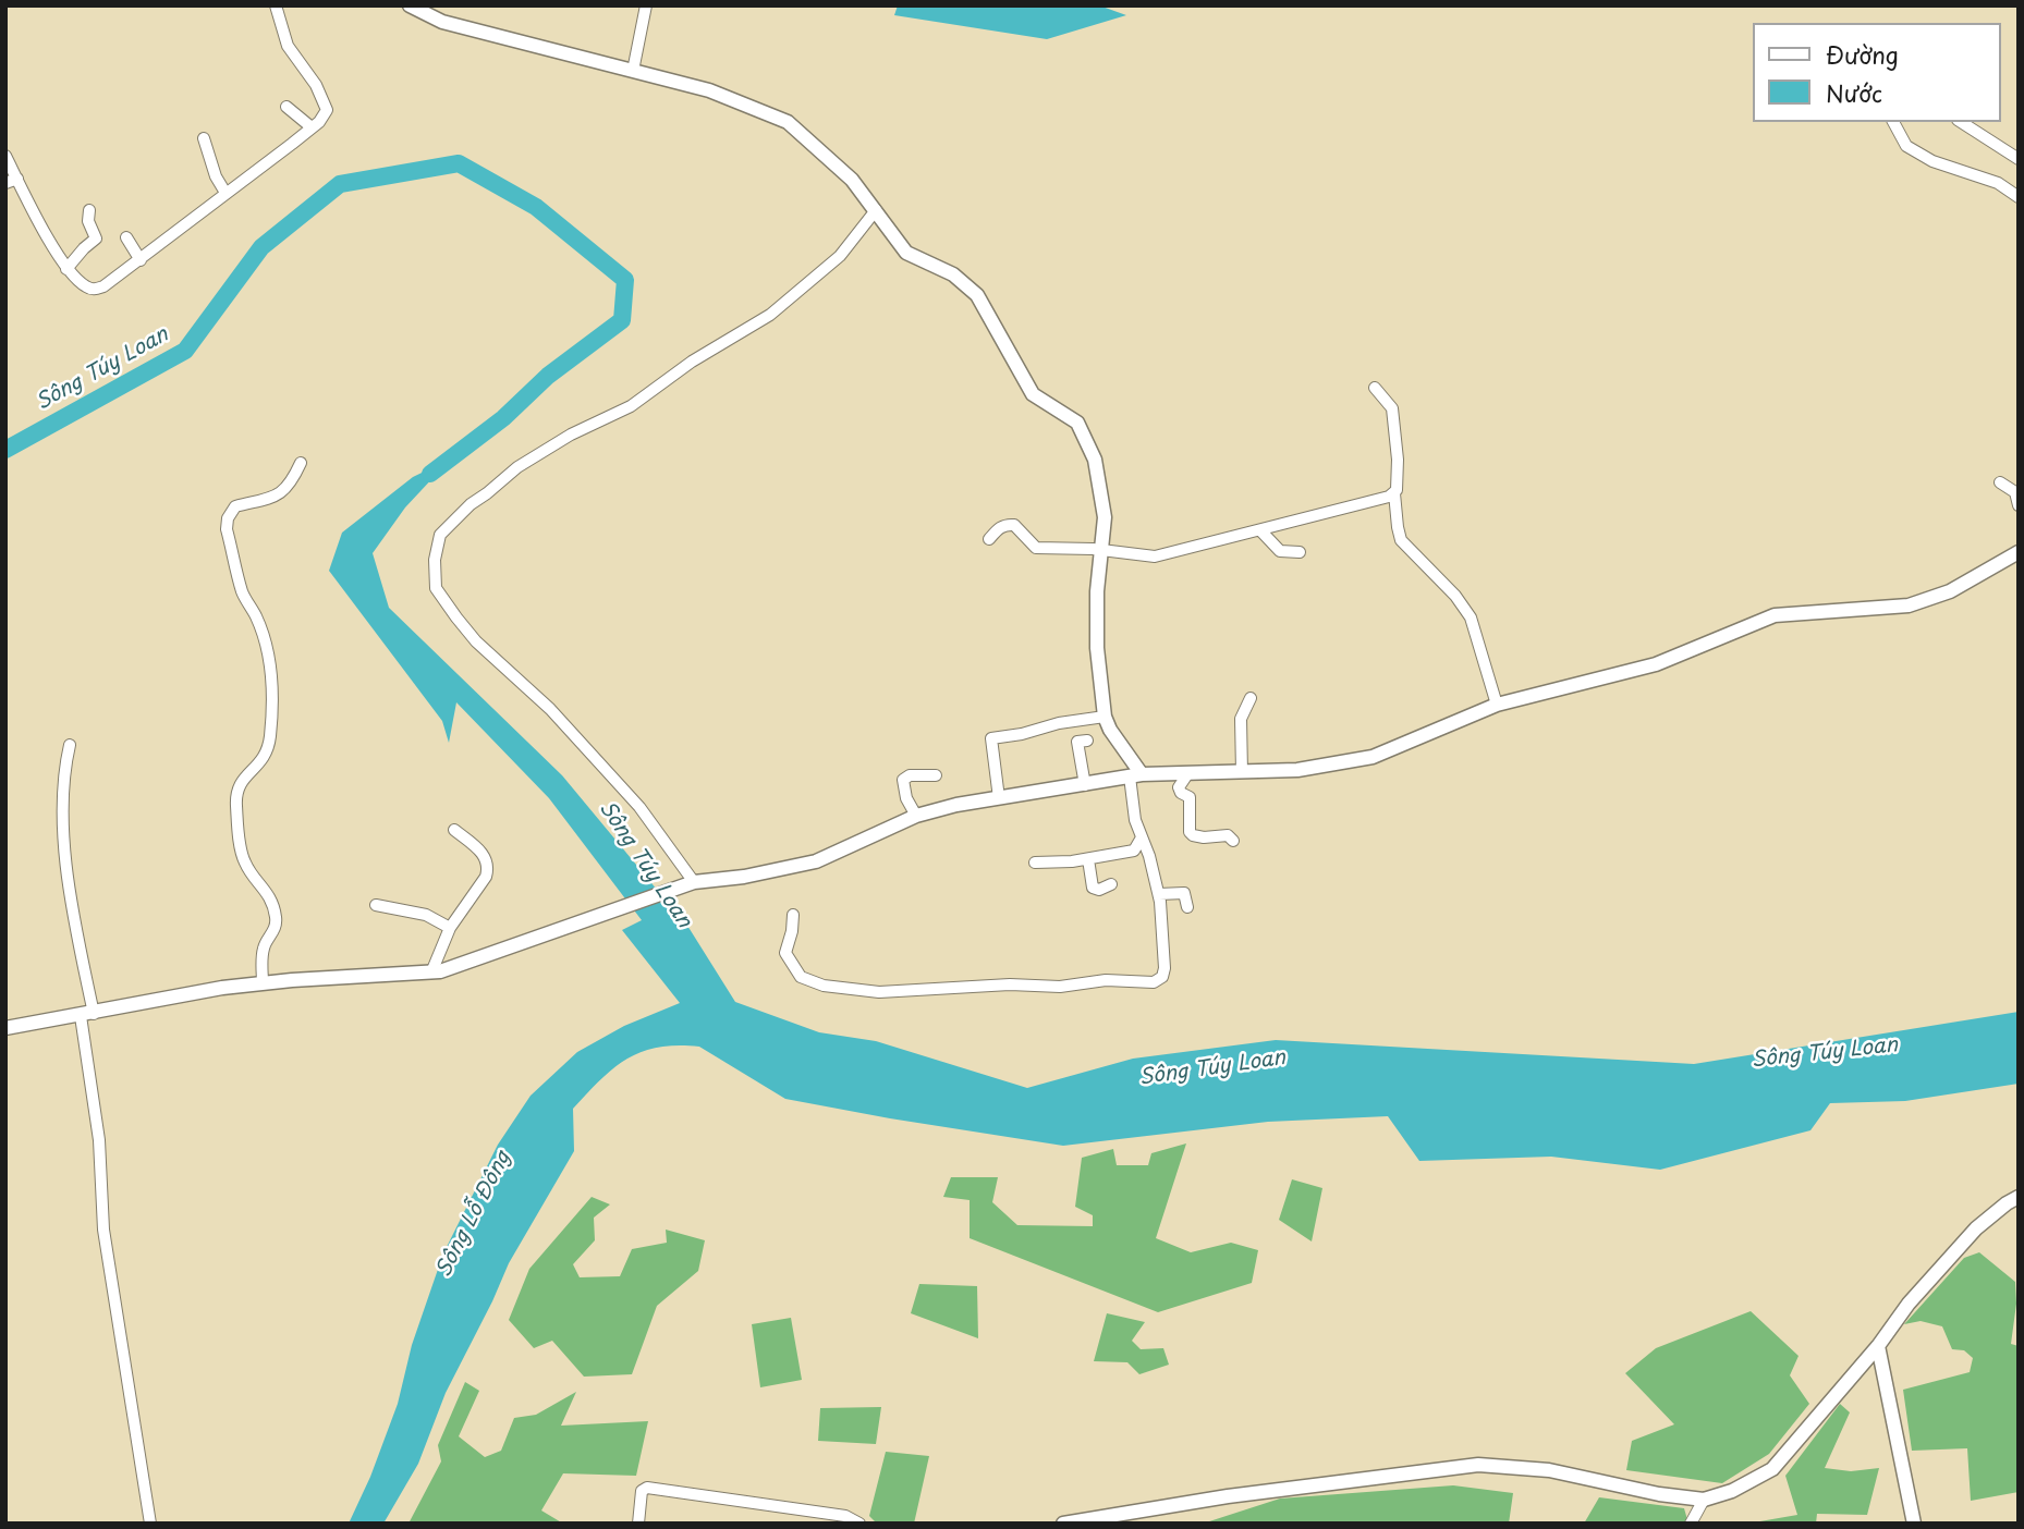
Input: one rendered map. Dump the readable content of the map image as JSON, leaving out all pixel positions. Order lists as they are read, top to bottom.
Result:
{
  "water": ["Sông Túy Loan", "Sông Lỗ Đông"],
  "legend": ["Đường", "Nước"]
}
